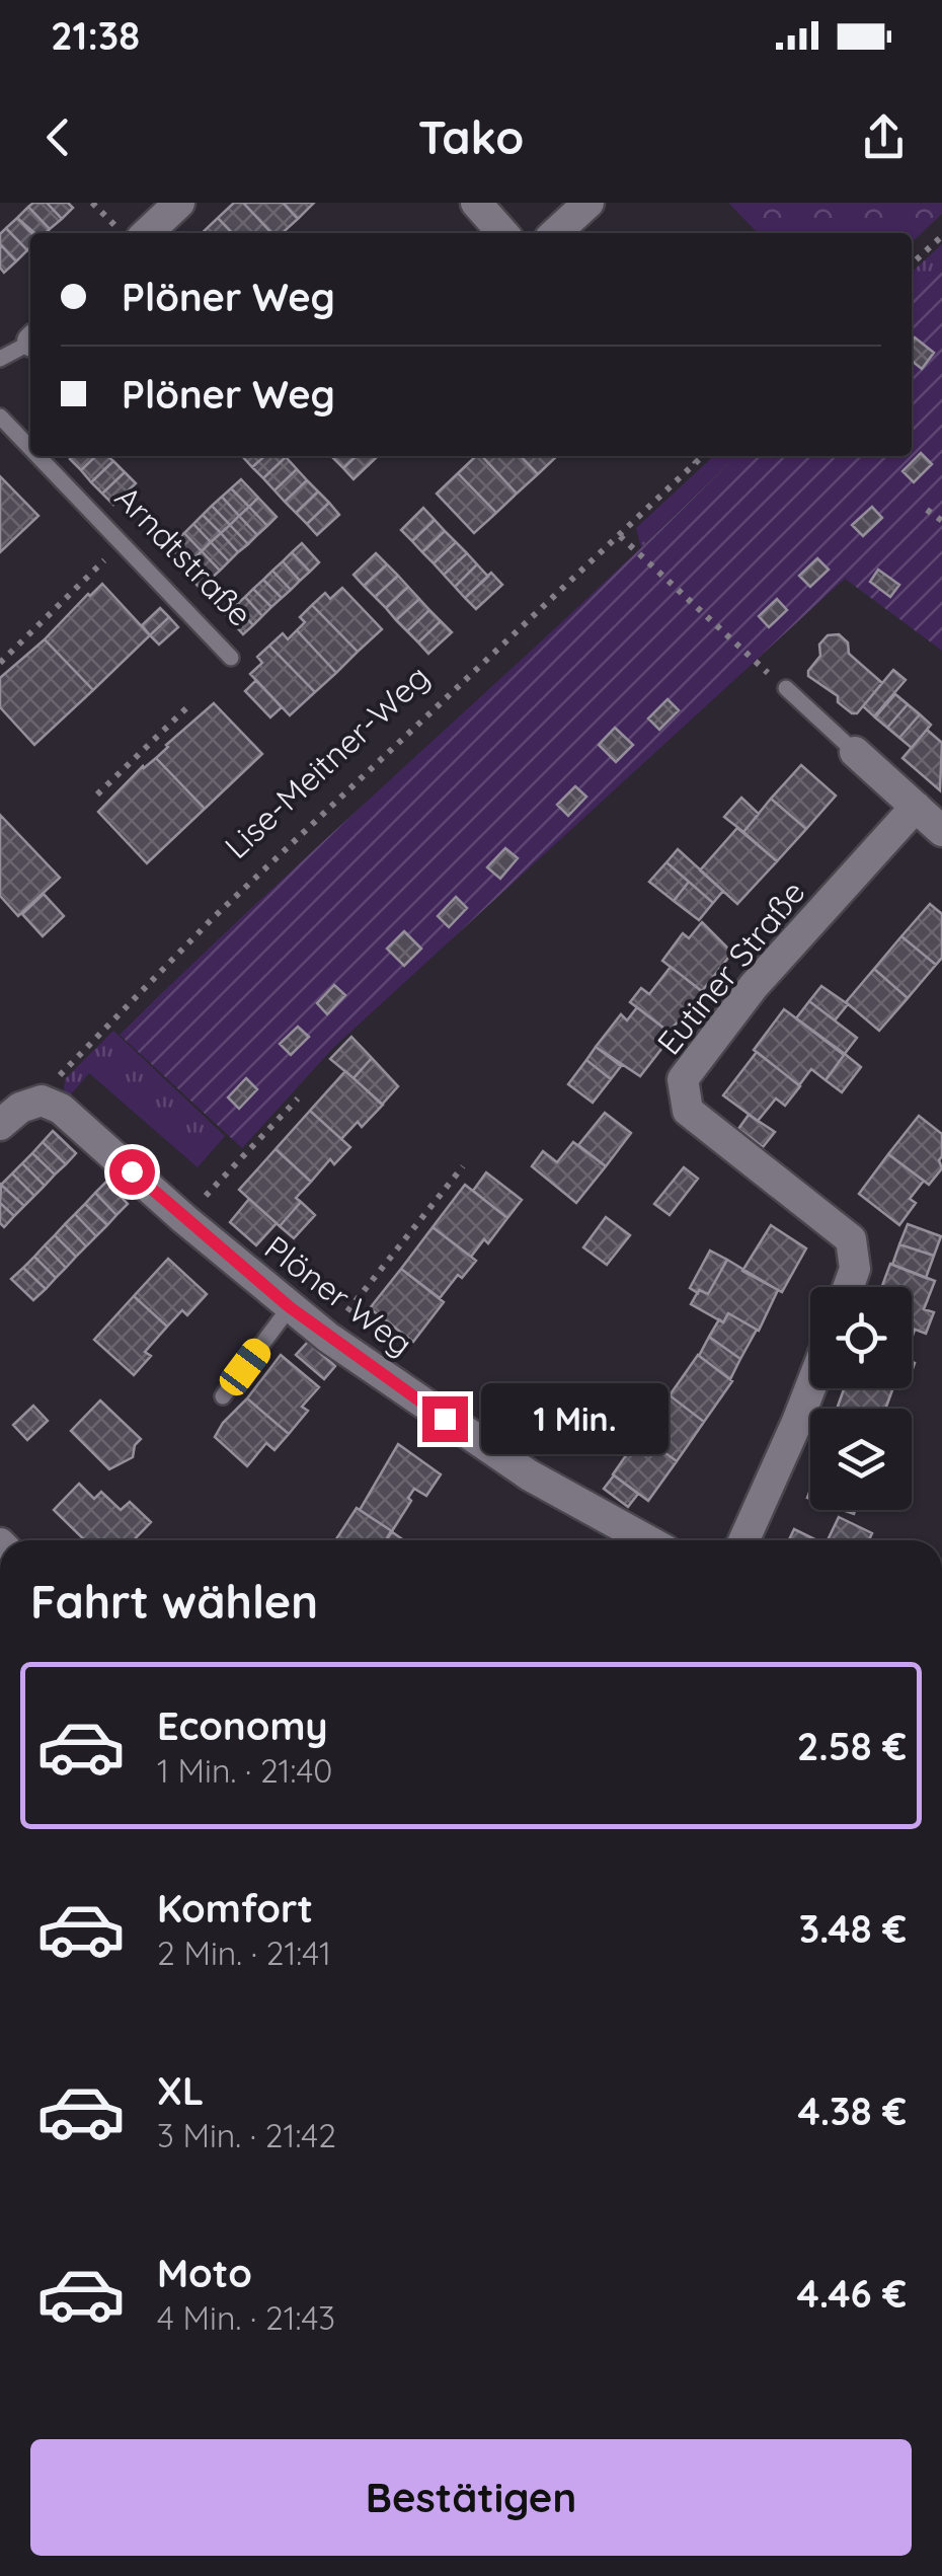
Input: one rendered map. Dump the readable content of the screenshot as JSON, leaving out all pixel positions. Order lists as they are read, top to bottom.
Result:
{
  "streets": {
    "street": ["Eutiner Straße", "Plöner Weg"],
    "lane": ["Arndtstraße"],
    "path": ["Lise-Meitner-Weg"]
  },
  "crossings": [
    ["Lise-Meitner-Weg", "Plöner Weg"]
  ],
  "page": {
    "status": "21:38",
    "header": "Tako",
    "banner": ["Plöner Weg", "Plöner Weg"],
    "bubble": "1 Min.",
    "heading": "Fahrt wählen",
    "list": [
      {
        "name": "Economy",
        "note": "1 Min. · 21:40",
        "value": "2.58 €"
      },
      {
        "name": "Komfort",
        "note": "2 Min. · 21:41",
        "value": "3.48 €"
      },
      {
        "name": "XL",
        "note": "3 Min. · 21:42",
        "value": "4.38 €"
      },
      {
        "name": "Moto",
        "note": "4 Min. · 21:43",
        "value": "4.46 €"
      }
    ],
    "buttons": "Bestätigen"
  }
}
